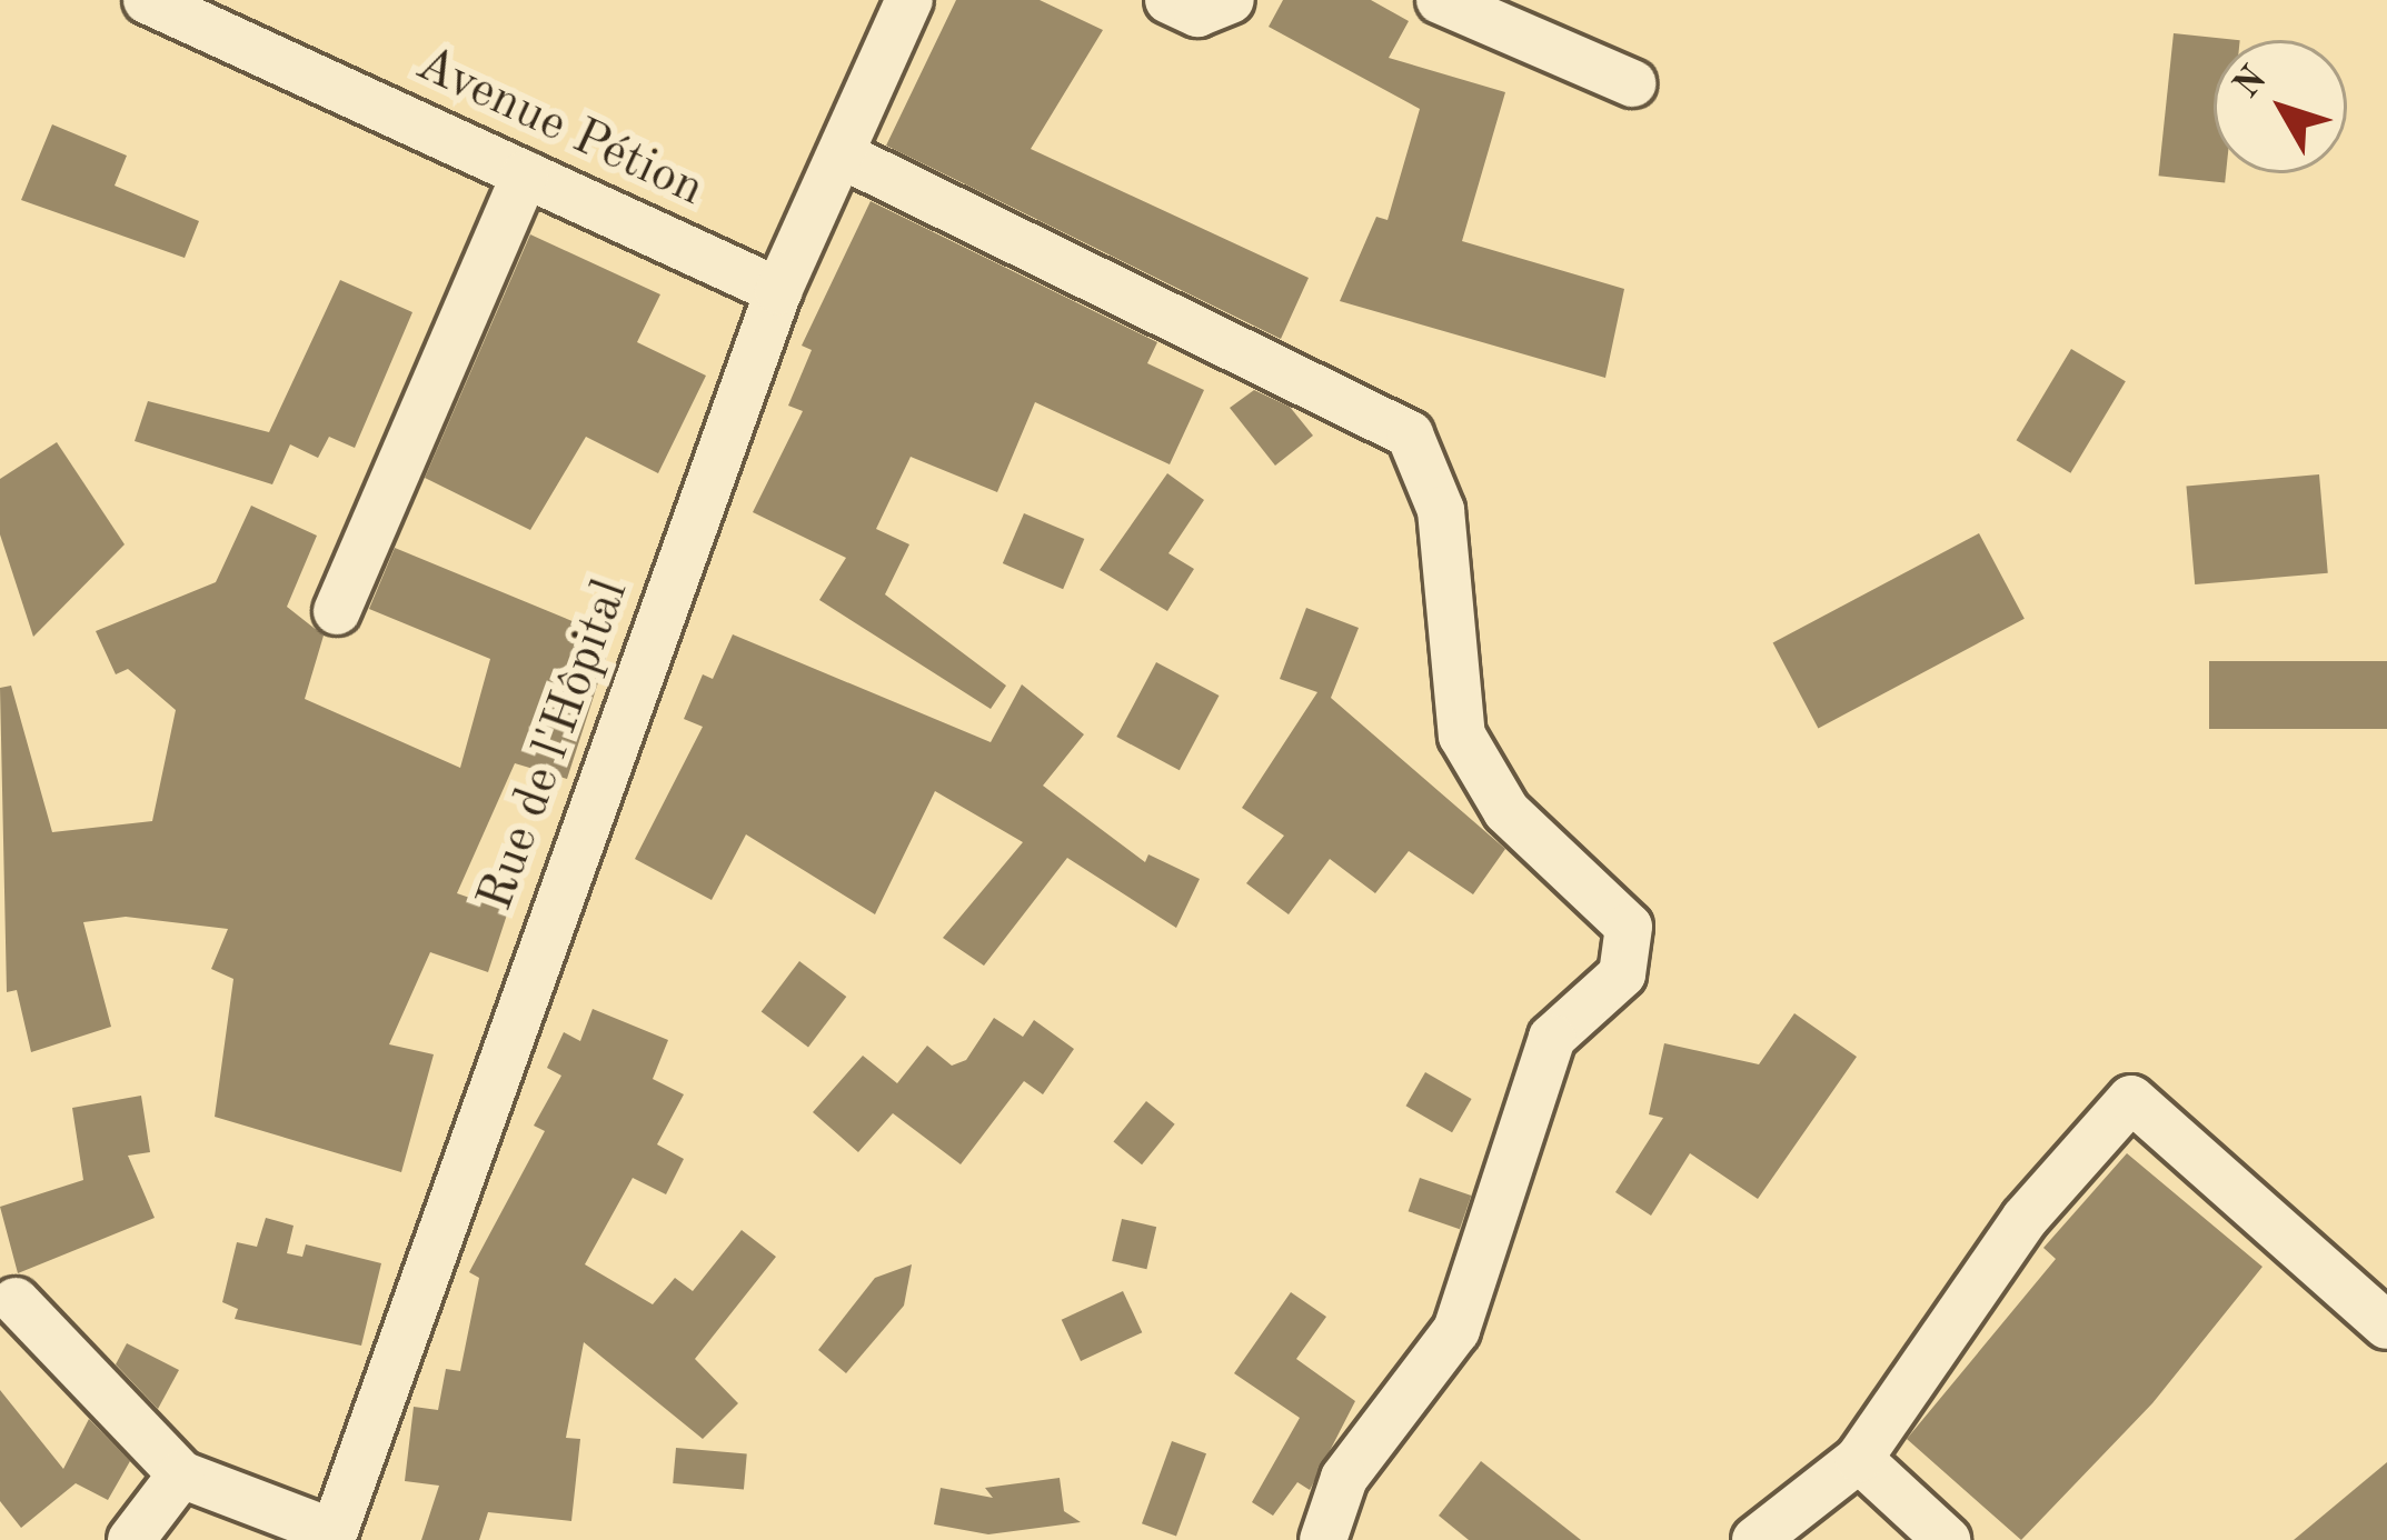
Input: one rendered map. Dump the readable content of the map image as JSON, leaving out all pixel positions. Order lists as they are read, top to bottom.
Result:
{
  "streets": {
    "street": ["Avenue Pétion", "Rue de l'Hôpital"]
  },
  "crossings": [
    ["Avenue Pétion", "Rue de l'Hôpital"]
  ],
  "north": "top left"
}
